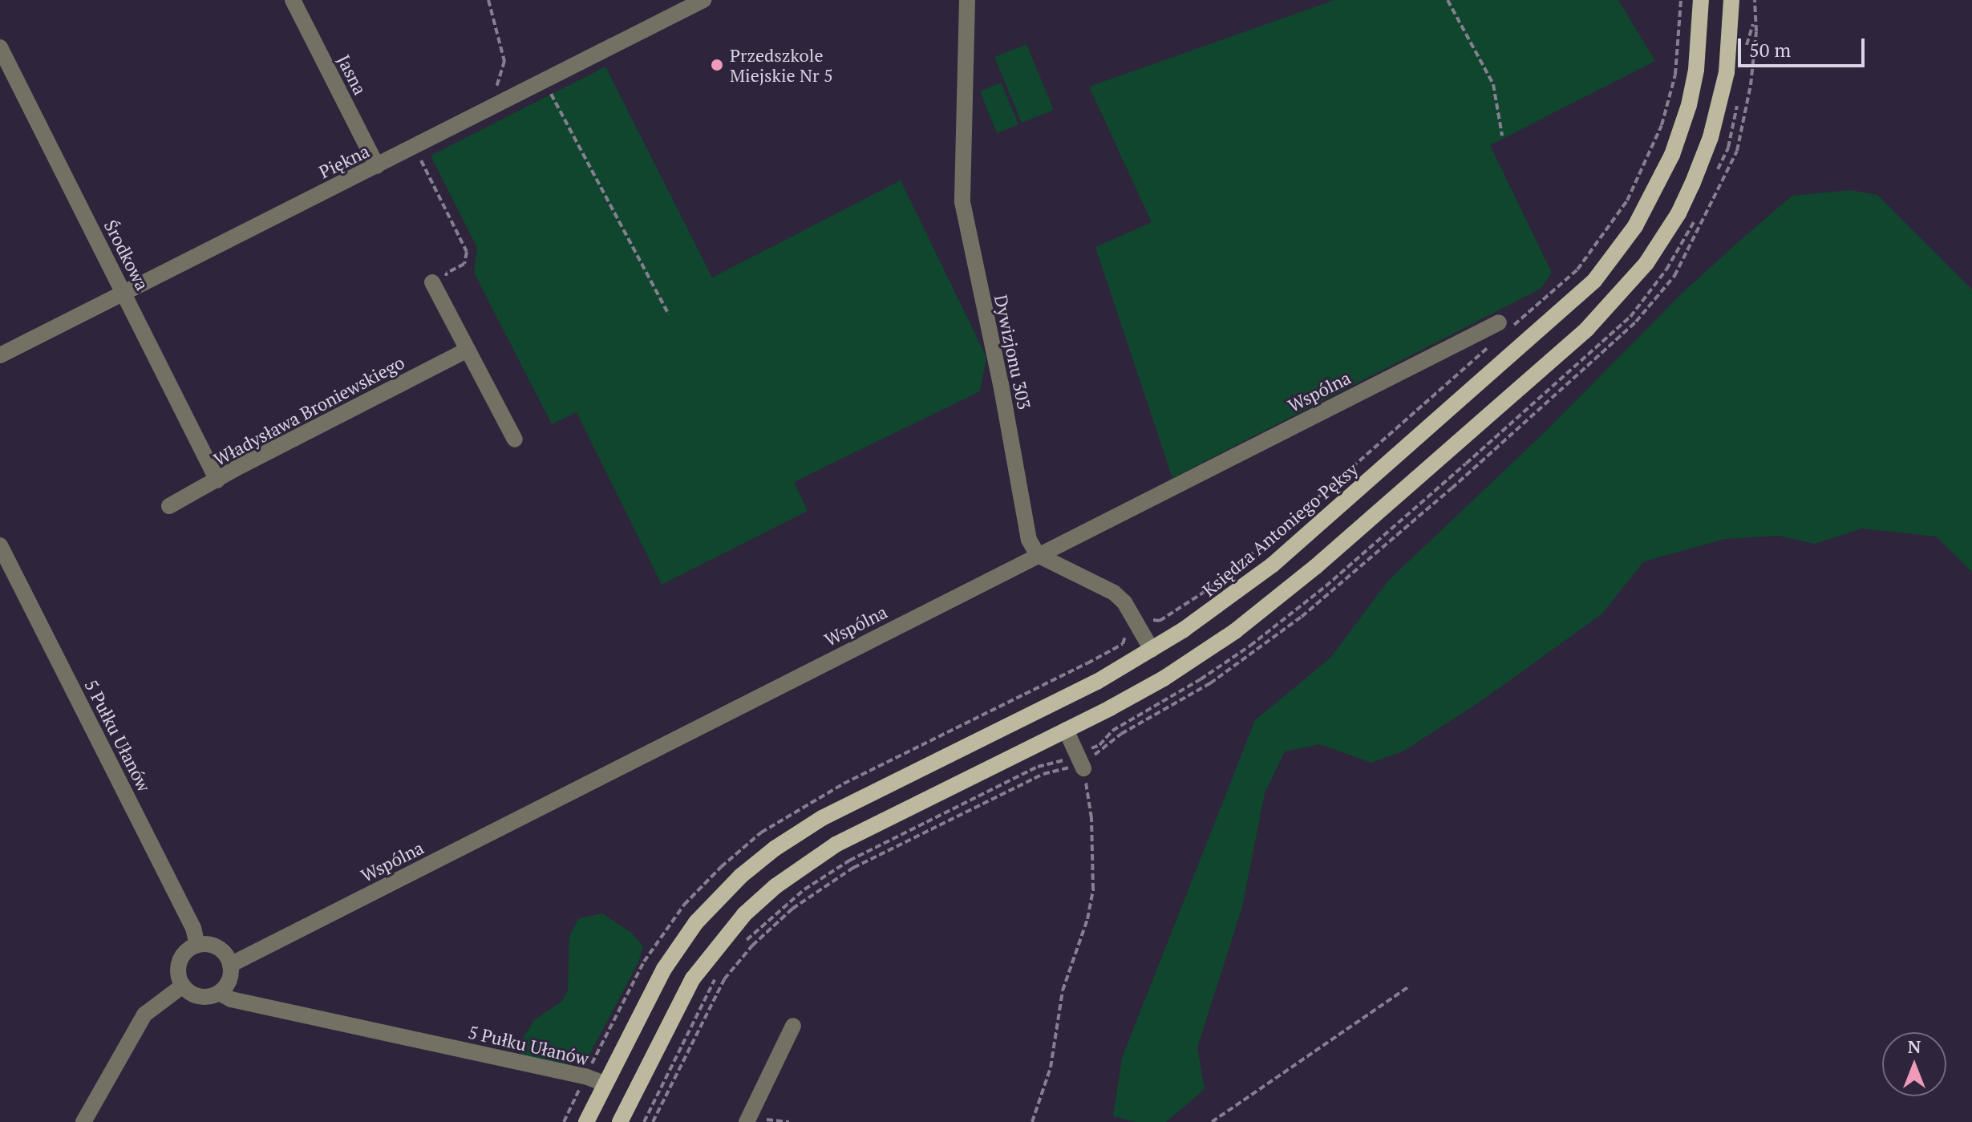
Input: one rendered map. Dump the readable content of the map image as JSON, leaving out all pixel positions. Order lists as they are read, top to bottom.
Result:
{
  "streets": {
    "main road": ["Księdza Antoniego Pęksy"],
    "street": [
      "Jasna",
      "Piękna",
      "Środkowa",
      "Dywizjonu 303",
      "Wspólna",
      "Władysława Broniewskiego",
      "5 Pułku Ułanów"
    ]
  },
  "crossings": [
    ["Jasna", "Piękna"],
    ["Piękna", "Środkowa"],
    ["Środkowa", "Władysława Broniewskiego"],
    ["Dywizjonu 303", "Wspólna"],
    ["Wspólna", "5 Pułku Ułanów"],
    ["Księdza Antoniego Pęksy", "5 Pułku Ułanów"]
  ],
  "places": ["Przedszkole Miejskie Nr 5"],
  "scale_bar": "50 m",
  "north": "top"
}
